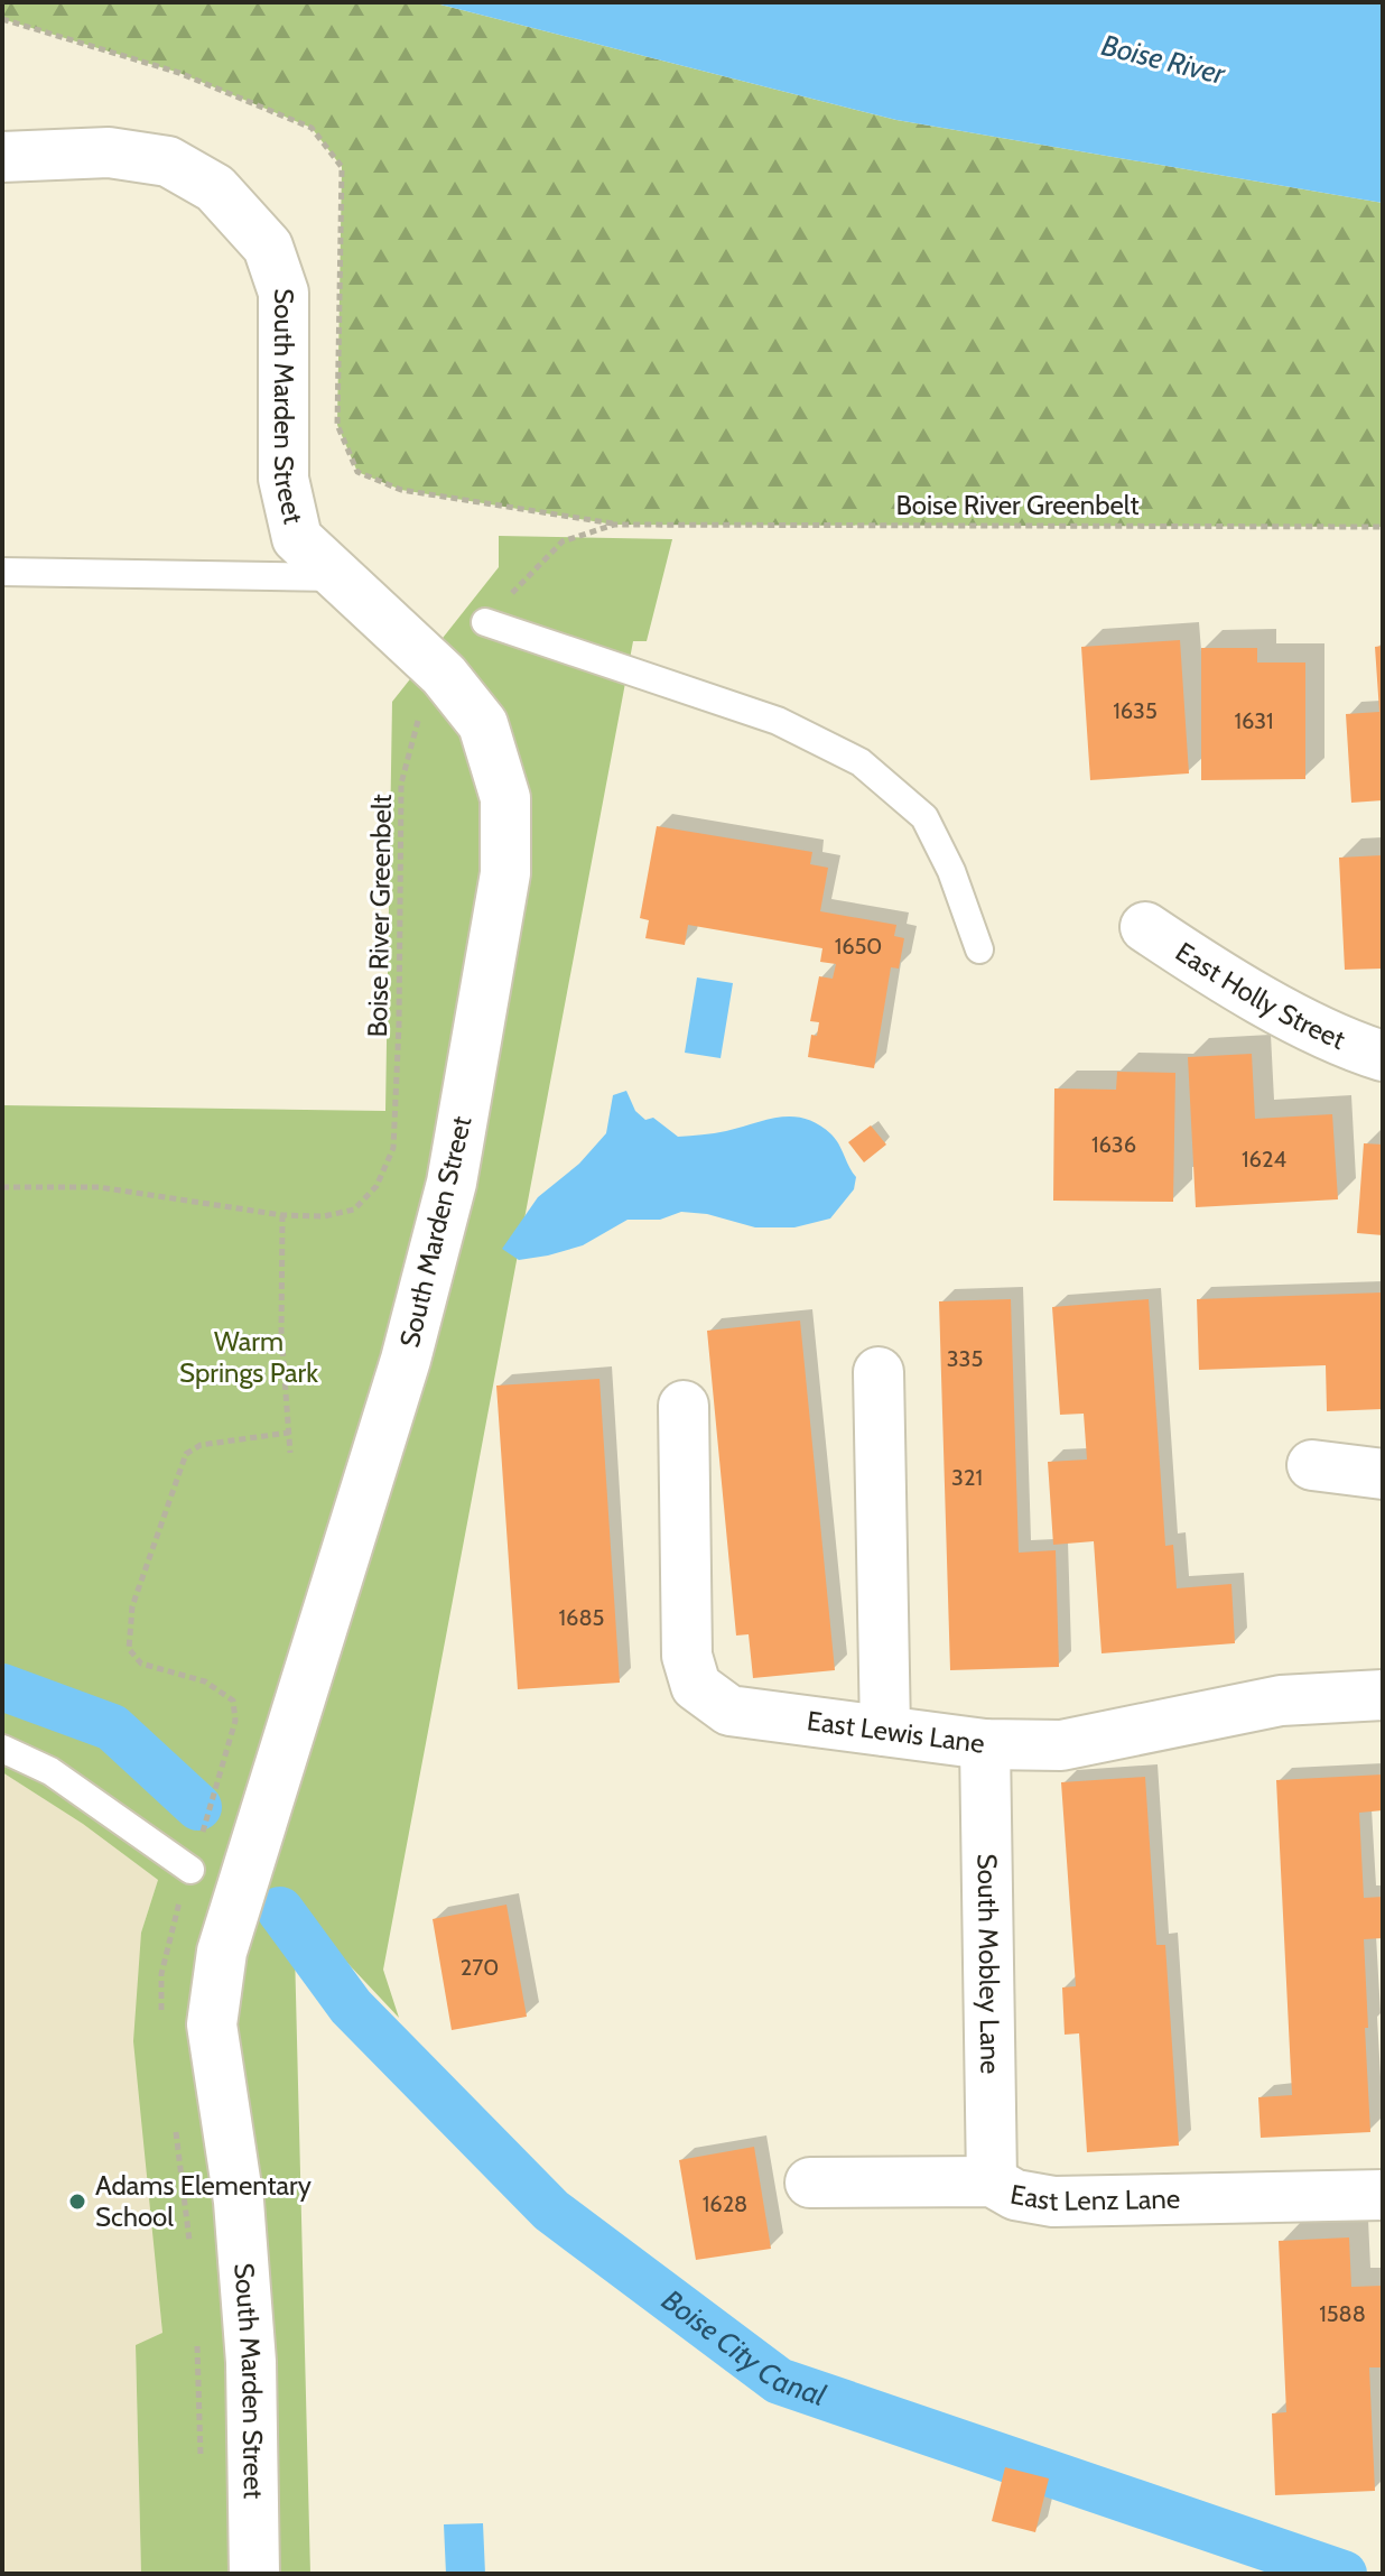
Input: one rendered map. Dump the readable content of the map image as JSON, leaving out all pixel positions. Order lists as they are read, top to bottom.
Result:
{
  "streets": {
    "street": [
      "South Marden Street",
      "East Holly Street",
      "East Lewis Lane",
      "South Mobley Lane",
      "East Lenz Lane"
    ],
    "path": ["Boise River Greenbelt"]
  },
  "crossings": [
    ["South Marden Street", "Boise River Greenbelt"],
    ["East Lewis Lane", "South Mobley Lane"],
    ["South Mobley Lane", "East Lenz Lane"]
  ],
  "water": ["Boise River", "Boise City Canal"],
  "parks": ["Warm Springs Park"],
  "places": ["Adams Elementary School"],
  "house_numbers": [
    "1635",
    "1631",
    "1650",
    "1636",
    "1624",
    "335",
    "321",
    "1685",
    "270",
    "1628",
    "1588"
  ]
}
